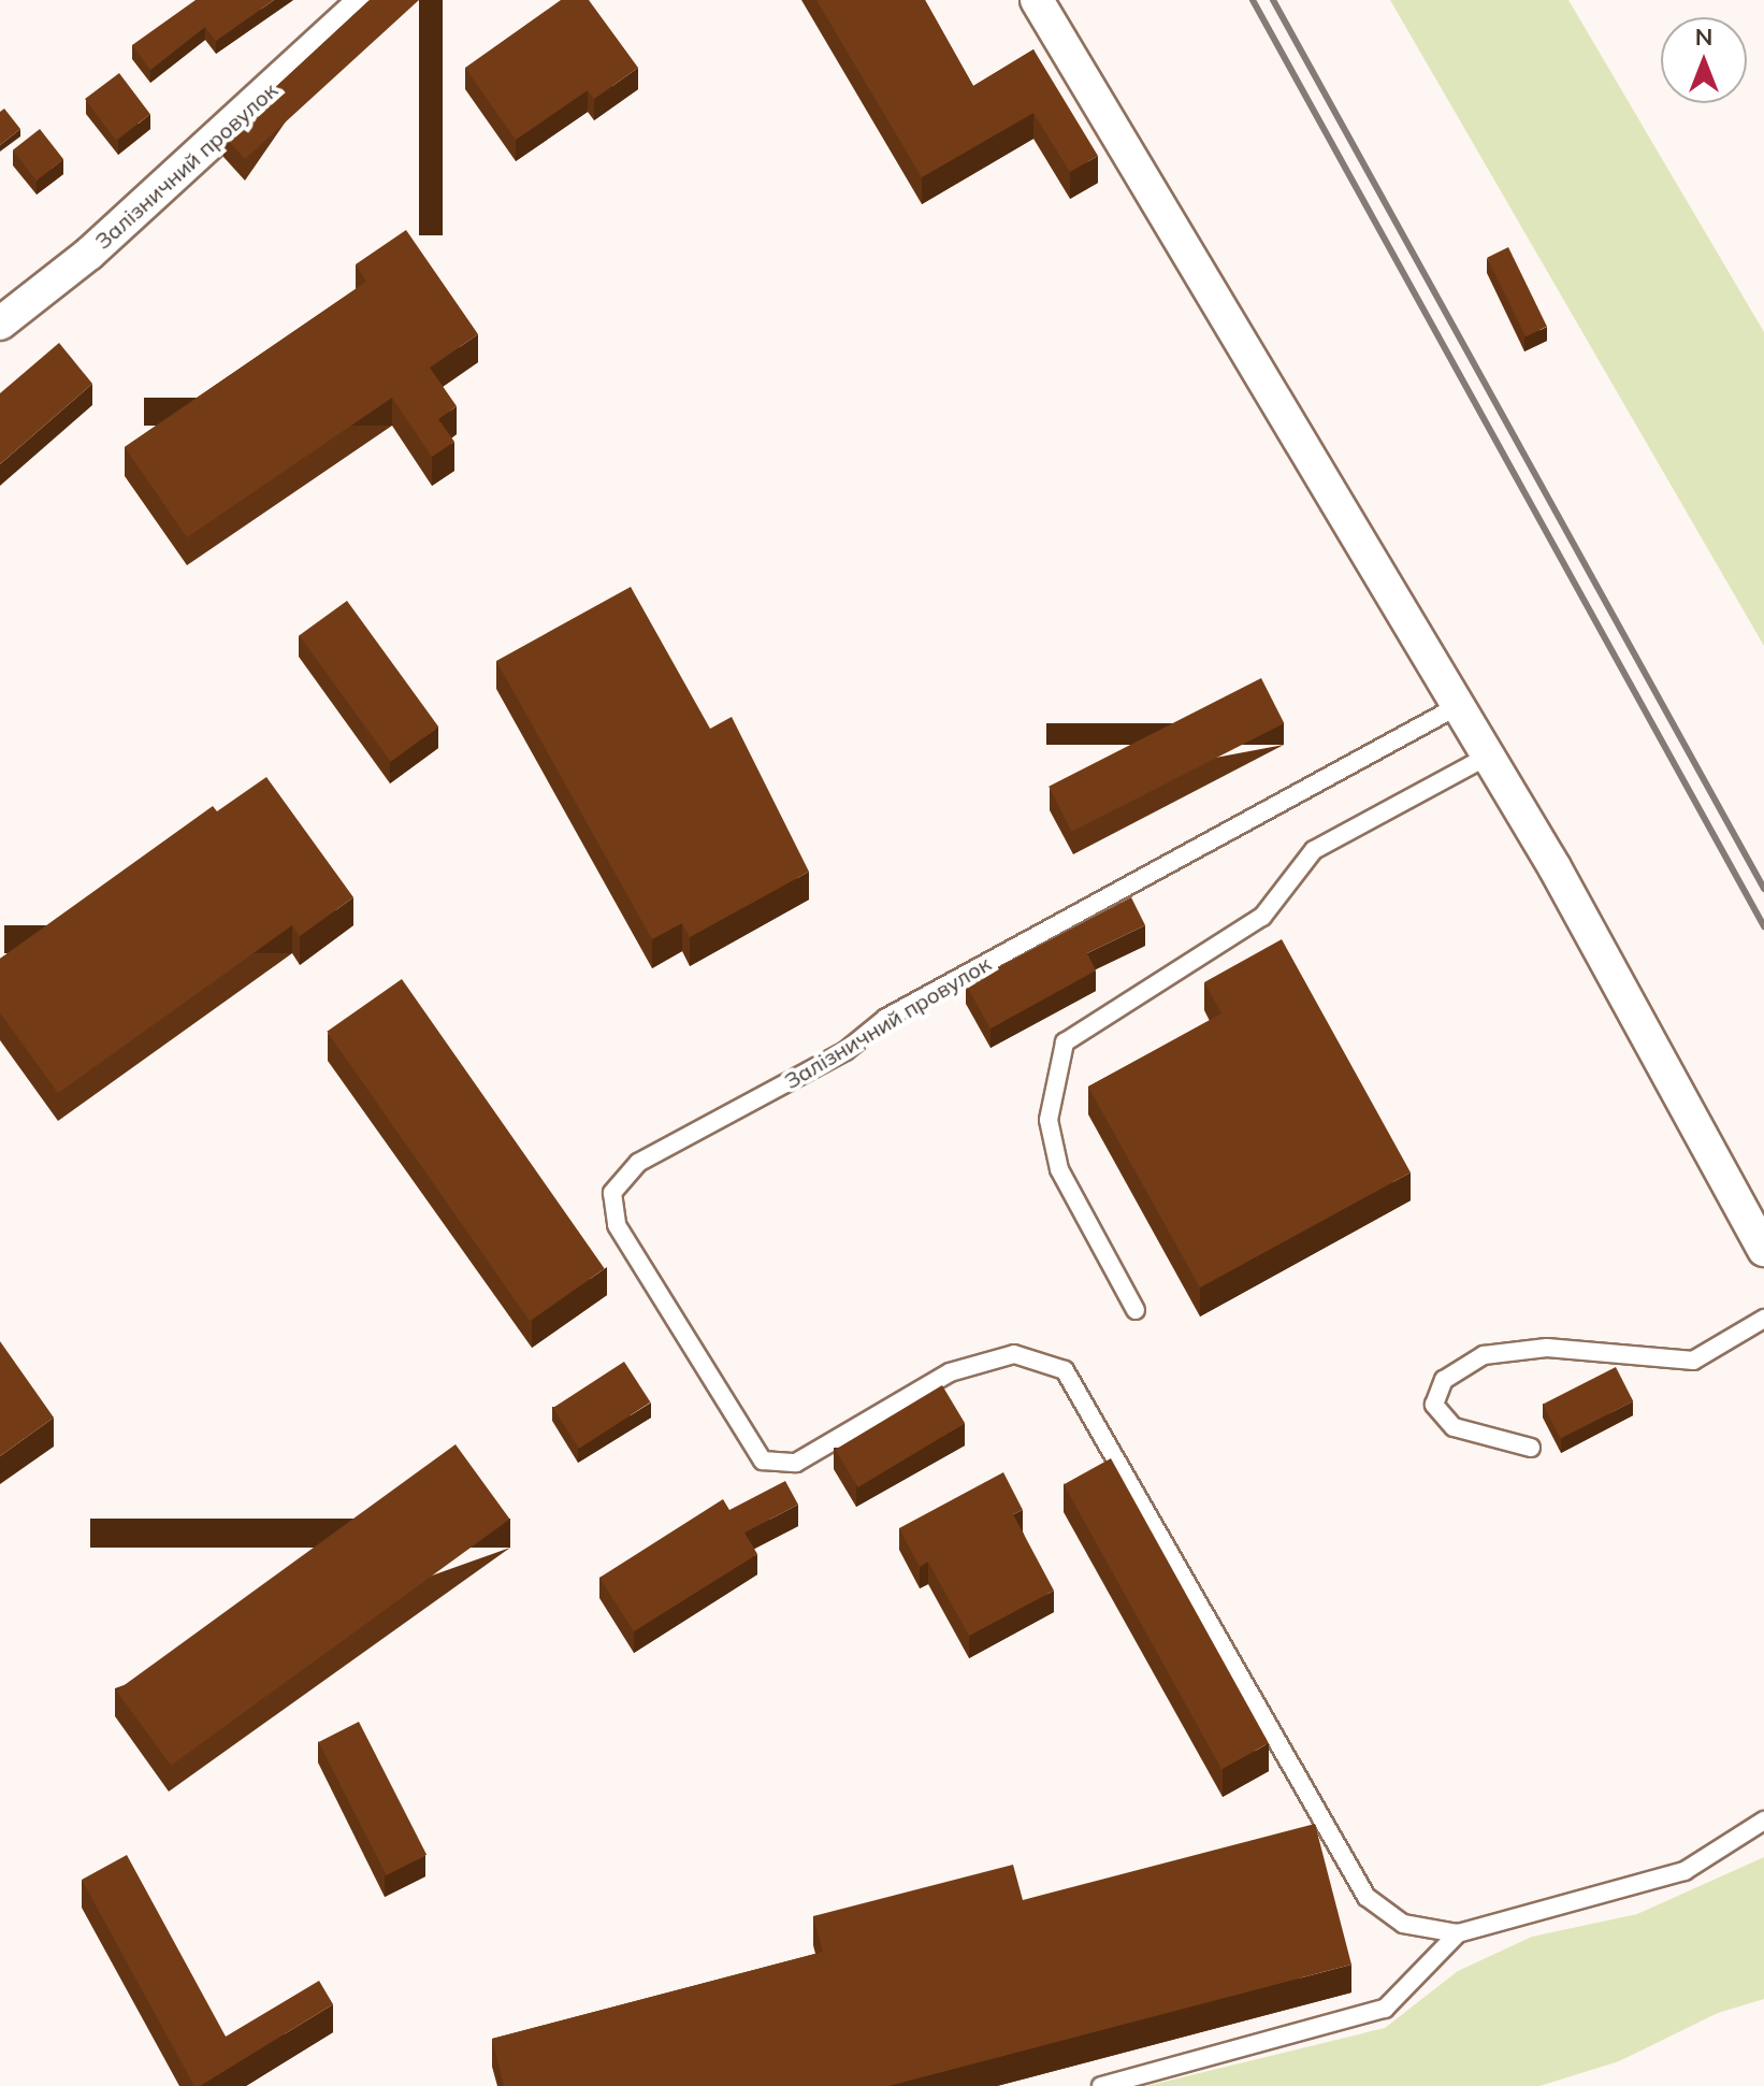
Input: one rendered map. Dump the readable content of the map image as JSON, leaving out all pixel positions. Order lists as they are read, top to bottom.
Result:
{
  "streets": {
    "street": ["Залізничний провулок"]
  },
  "north": "top"
}
